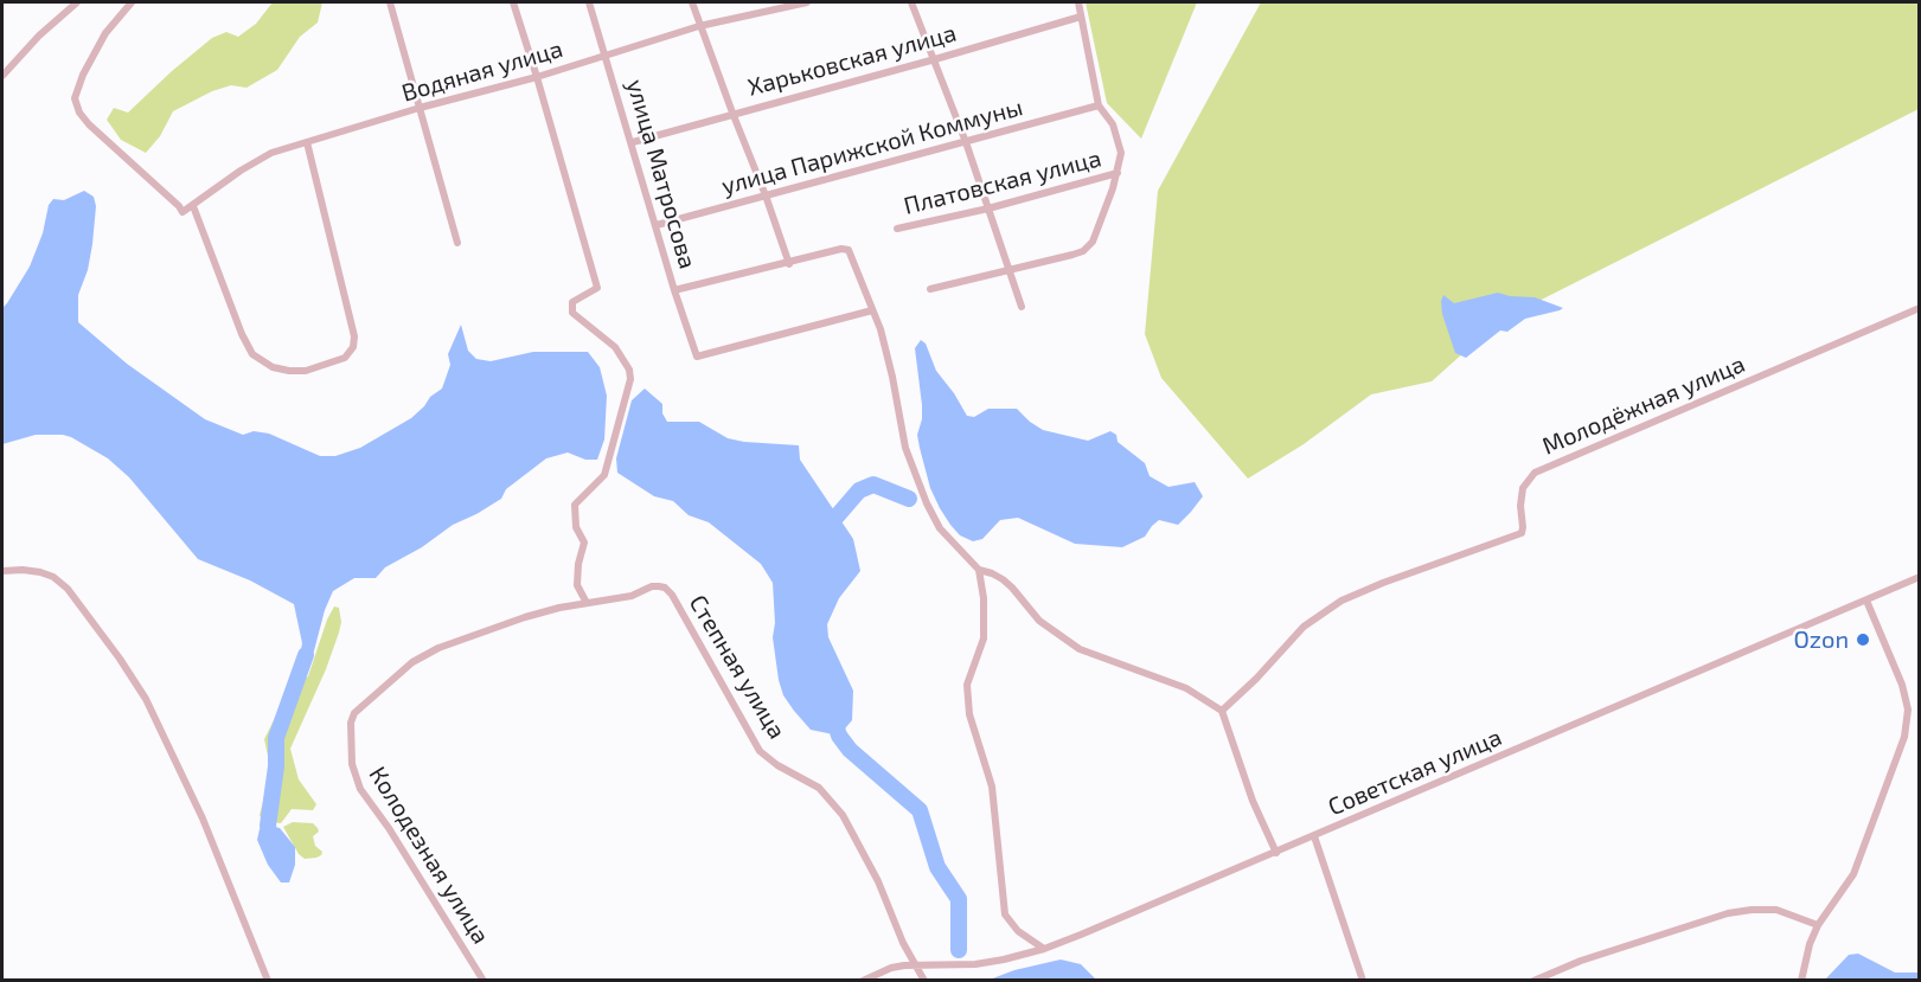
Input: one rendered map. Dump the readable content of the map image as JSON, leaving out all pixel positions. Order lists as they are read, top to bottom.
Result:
{
  "streets": {
    "street": [
      "Харьковская улица",
      "Водяная улица",
      "улица Парижской Коммуны",
      "улица Матросова",
      "Платовская улица",
      "Молодёжная улица",
      "Степная улица",
      "Советская улица",
      "Колодезная улица"
    ]
  },
  "crossings": [
    ["Харьковская улица", "улица Матросова"],
    ["Водяная улица", "улица Матросова"],
    ["улица Парижской Коммуны", "улица Матросова"],
    ["Степная улица", "Советская улица"],
    ["Степная улица", "Колодезная улица"]
  ],
  "places": ["Ozon"]
}
